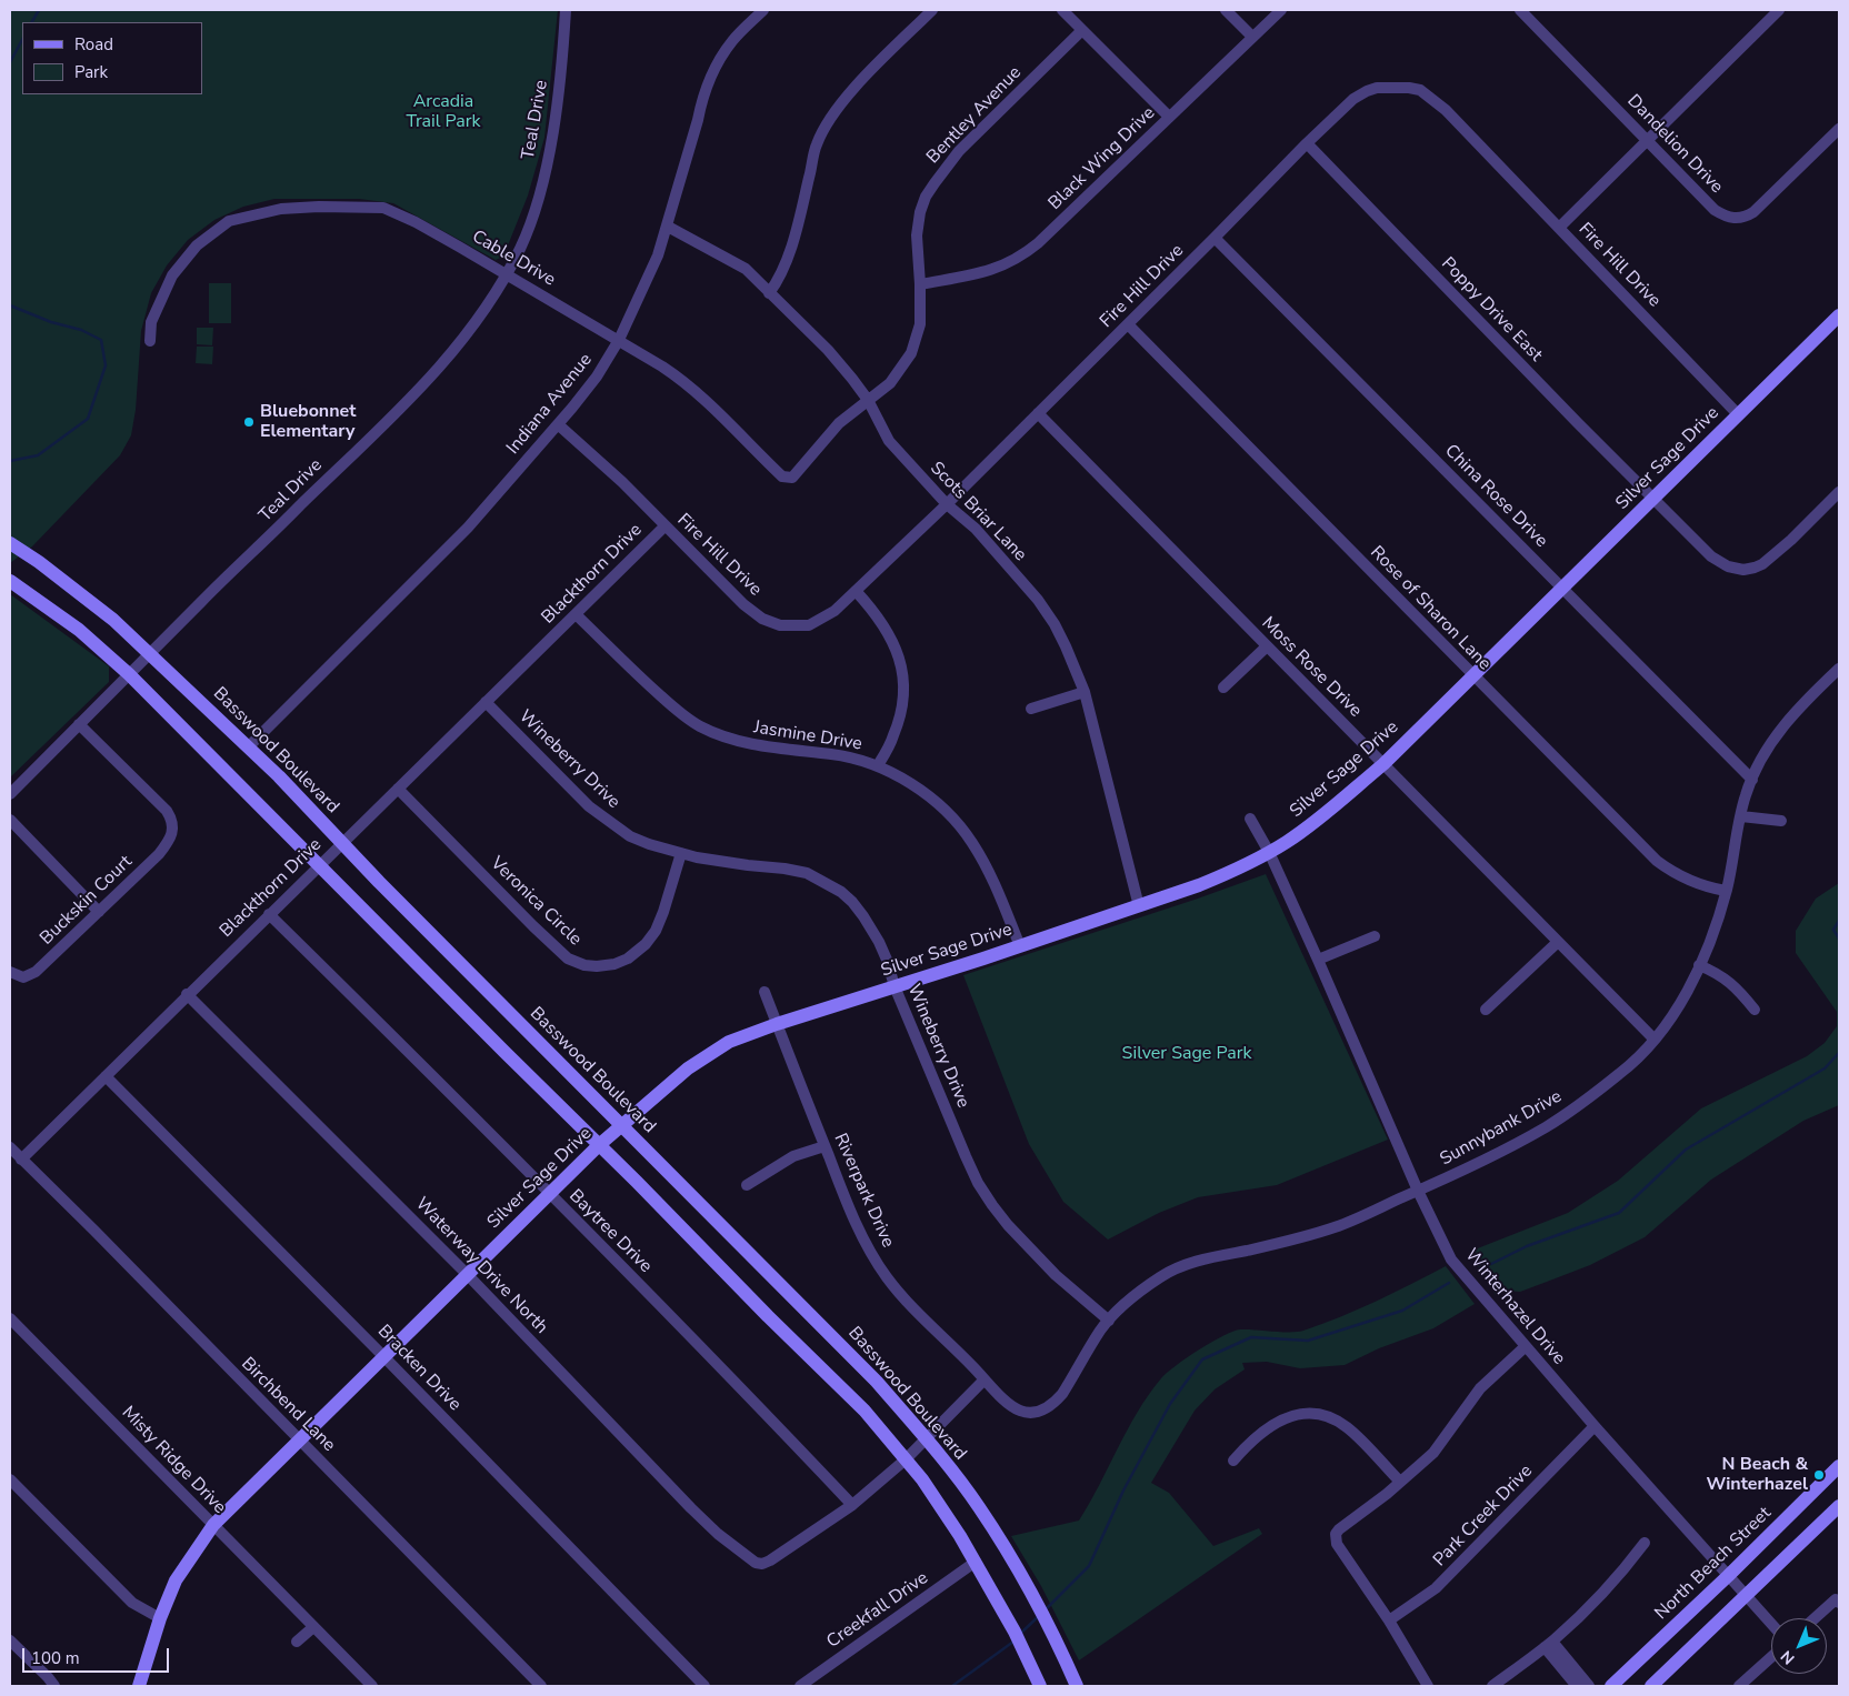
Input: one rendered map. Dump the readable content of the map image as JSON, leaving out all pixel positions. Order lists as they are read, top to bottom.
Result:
{
  "streets": {
    "main road": ["Silver Sage Drive", "Basswood Boulevard", "North Beach Street"],
    "street": [
      "Bentley Avenue",
      "Teal Drive",
      "Dandelion Drive",
      "Black Wing Drive",
      "Cable Drive",
      "Fire Hill Drive",
      "Poppy Drive East",
      "Indiana Avenue",
      "China Rose Drive",
      "Scots Briar Lane",
      "Blackthorn Drive",
      "Rose of Sharon Lane",
      "Moss Rose Drive",
      "Jasmine Drive",
      "Wineberry Drive",
      "Buckskin Court",
      "Veronica Circle",
      "Sunnybank Drive",
      "Riverpark Drive",
      "Baytree Drive",
      "Waterway Drive North",
      "Winterhazel Drive",
      "Bracken Drive",
      "Birchbend Lane",
      "Misty Ridge Drive",
      "Park Creek Drive",
      "Creekfall Drive"
    ]
  },
  "crossings": [
    ["Bentley Avenue", "Black Wing Drive"],
    ["Bentley Avenue", "Cable Drive"],
    ["Bentley Avenue", "Scots Briar Lane"],
    ["Teal Drive", "Cable Drive"],
    ["Teal Drive", "Basswood Boulevard"],
    ["Teal Drive", "Buckskin Court"],
    ["Cable Drive", "Indiana Avenue"],
    ["Fire Hill Drive", "Poppy Drive East"],
    ["Fire Hill Drive", "Indiana Avenue"],
    ["Fire Hill Drive", "Silver Sage Drive"],
    ["Fire Hill Drive", "China Rose Drive"],
    ["Fire Hill Drive", "Scots Briar Lane"],
    ["Fire Hill Drive", "Blackthorn Drive"],
    ["Fire Hill Drive", "Rose of Sharon Lane"],
    ["Fire Hill Drive", "Moss Rose Drive"],
    ["Poppy Drive East", "Silver Sage Drive"],
    ["Indiana Avenue", "Scots Briar Lane"],
    ["Indiana Avenue", "Basswood Boulevard"],
    ["Silver Sage Drive", "China Rose Drive"],
    ["Silver Sage Drive", "Scots Briar Lane"],
    ["Silver Sage Drive", "Rose of Sharon Lane"],
    ["Silver Sage Drive", "Moss Rose Drive"],
    ["Silver Sage Drive", "Jasmine Drive"],
    ["Silver Sage Drive", "Basswood Boulevard"],
    ["Silver Sage Drive", "Wineberry Drive"],
    ["Silver Sage Drive", "Riverpark Drive"],
    ["Silver Sage Drive", "Baytree Drive"],
    ["Silver Sage Drive", "Waterway Drive North"],
    ["Silver Sage Drive", "Winterhazel Drive"],
    ["Silver Sage Drive", "Bracken Drive"],
    ["Silver Sage Drive", "Birchbend Lane"],
    ["Silver Sage Drive", "Misty Ridge Drive"],
    ["China Rose Drive", "Sunnybank Drive"],
    ["Blackthorn Drive", "Jasmine Drive"],
    ["Blackthorn Drive", "Basswood Boulevard"],
    ["Blackthorn Drive", "Wineberry Drive"],
    ["Blackthorn Drive", "Veronica Circle"],
    ["Blackthorn Drive", "Baytree Drive"],
    ["Blackthorn Drive", "Waterway Drive North"],
    ["Blackthorn Drive", "Bracken Drive"],
    ["Blackthorn Drive", "Birchbend Lane"],
    ["Rose of Sharon Lane", "Sunnybank Drive"],
    ["Moss Rose Drive", "Sunnybank Drive"],
    ["Wineberry Drive", "Veronica Circle"],
    ["Wineberry Drive", "Sunnybank Drive"],
    ["Sunnybank Drive", "Riverpark Drive"],
    ["Sunnybank Drive", "Winterhazel Drive"],
    ["Baytree Drive", "Waterway Drive North"],
    ["Winterhazel Drive", "Park Creek Drive"],
    ["Winterhazel Drive", "North Beach Street"]
  ],
  "parks": ["Arcadia Trail Park", "Silver Sage Park"],
  "places": ["Bluebonnet Elementary", "N Beach & Winterhazel"],
  "legend": ["Road", "Park"],
  "scale_bar": "100 m",
  "north": "bottom left"
}
